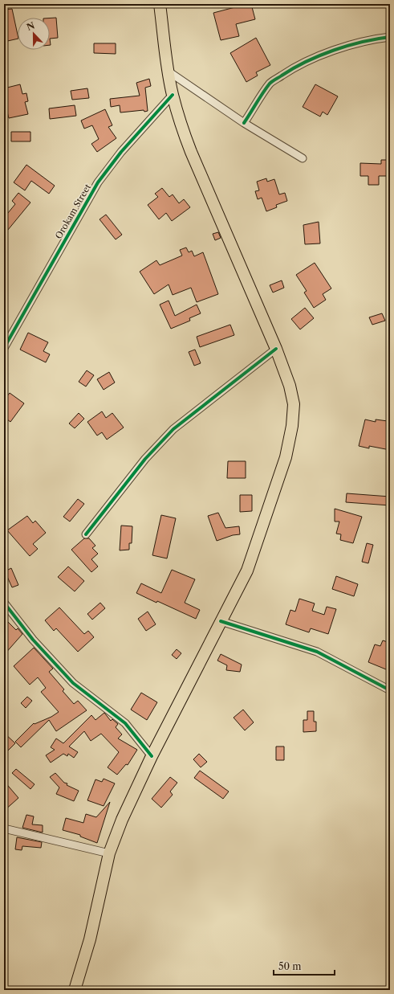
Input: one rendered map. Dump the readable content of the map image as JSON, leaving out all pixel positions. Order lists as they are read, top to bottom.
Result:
{
  "streets": {
    "street": ["Orokam Street"]
  },
  "scale_bar": "50 m",
  "north": "top"
}
